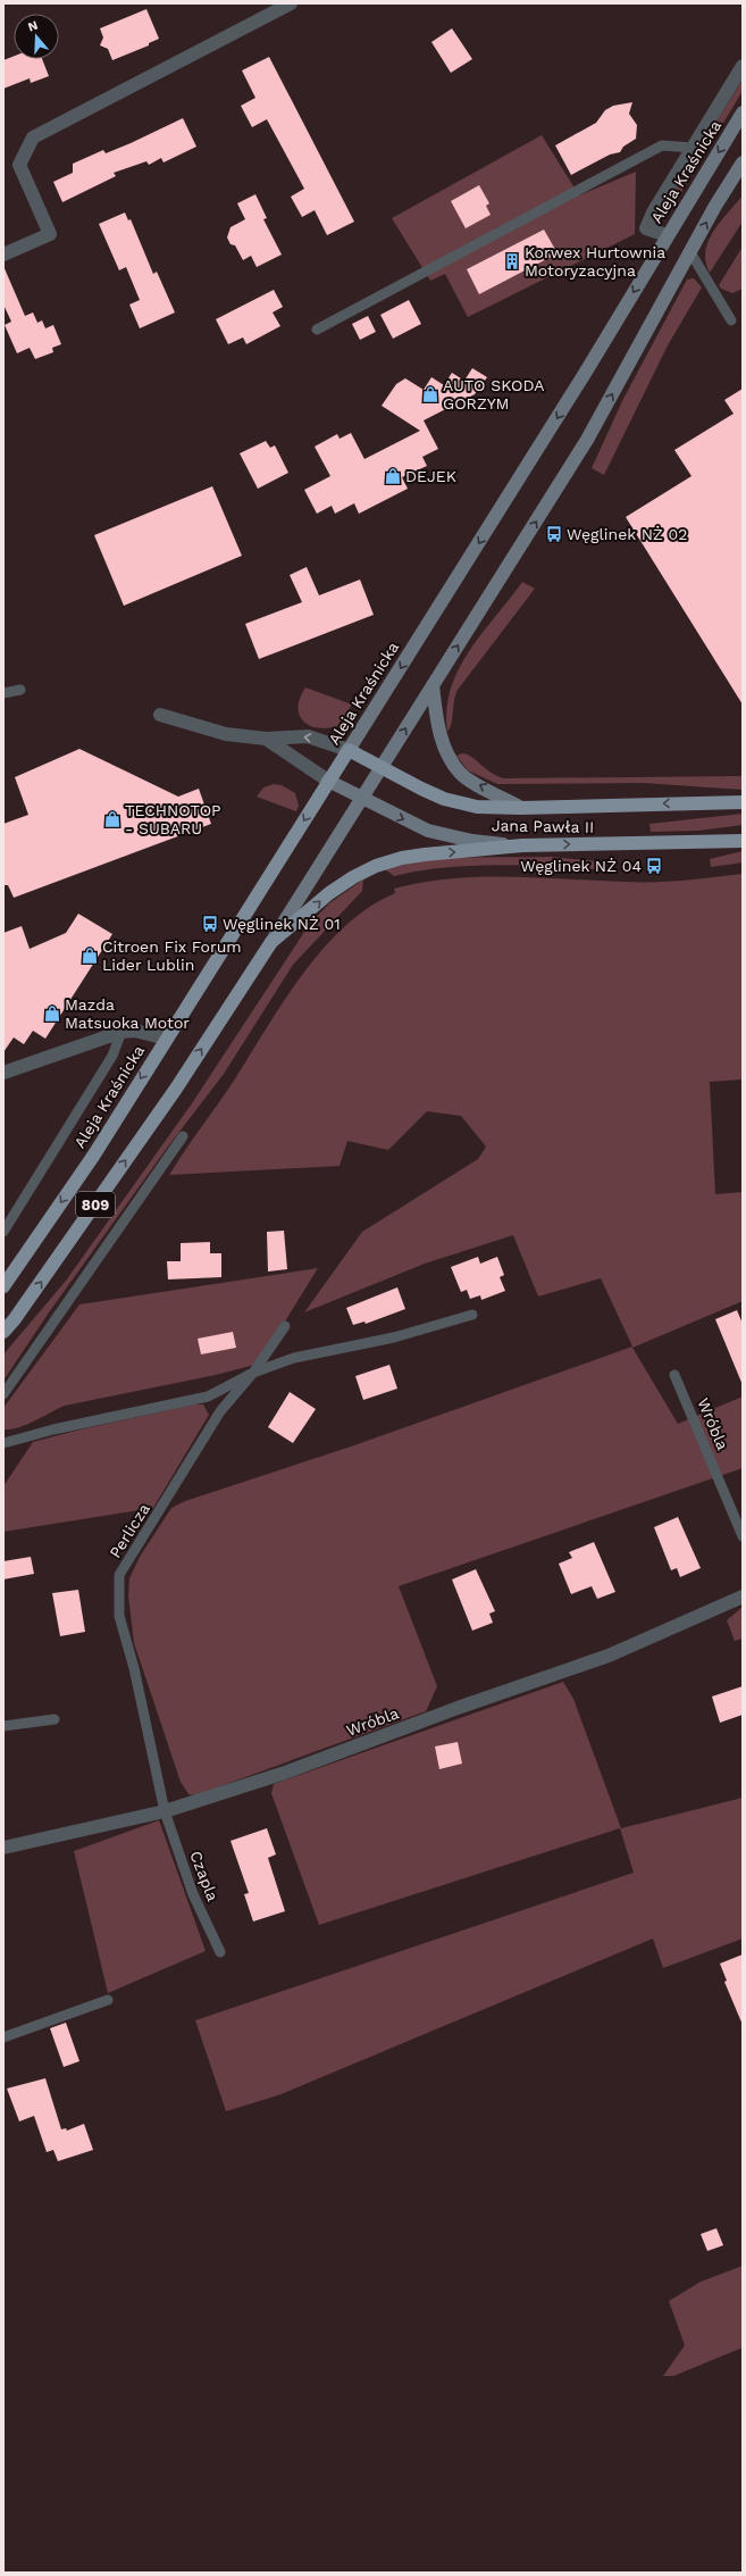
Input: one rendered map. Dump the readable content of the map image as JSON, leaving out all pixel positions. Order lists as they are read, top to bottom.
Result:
{
  "streets": {
    "main road": ["Aleja Kraśnicka", "Jana Pawła II", "809"],
    "street": ["Wróbla"],
    "lane": ["Perlicza", "Czapla"]
  },
  "crossings": [
    ["Aleja Kraśnicka", "Jana Pawła II"],
    ["Jana Pawła II", "809"],
    ["Wróbla", "Perlicza"],
    ["Wróbla", "Czapla"],
    ["Perlicza", "Czapla"]
  ],
  "one_way": ["Aleja Kraśnicka"],
  "places": {
    "building": ["Korwex Hurtownia Motoryzacyjna"],
    "shop": [
      "AUTO SKODA GORZYM",
      "DEJEK",
      "TECHNOTOP - SUBARU",
      "Citroen Fix Forum Lider Lublin",
      "Mazda Matsuoka Motor"
    ],
    "bus stop": ["Węglinek NŻ 02", "Węglinek NŻ 04", "Węglinek NŻ 01"]
  },
  "north": "top"
}
